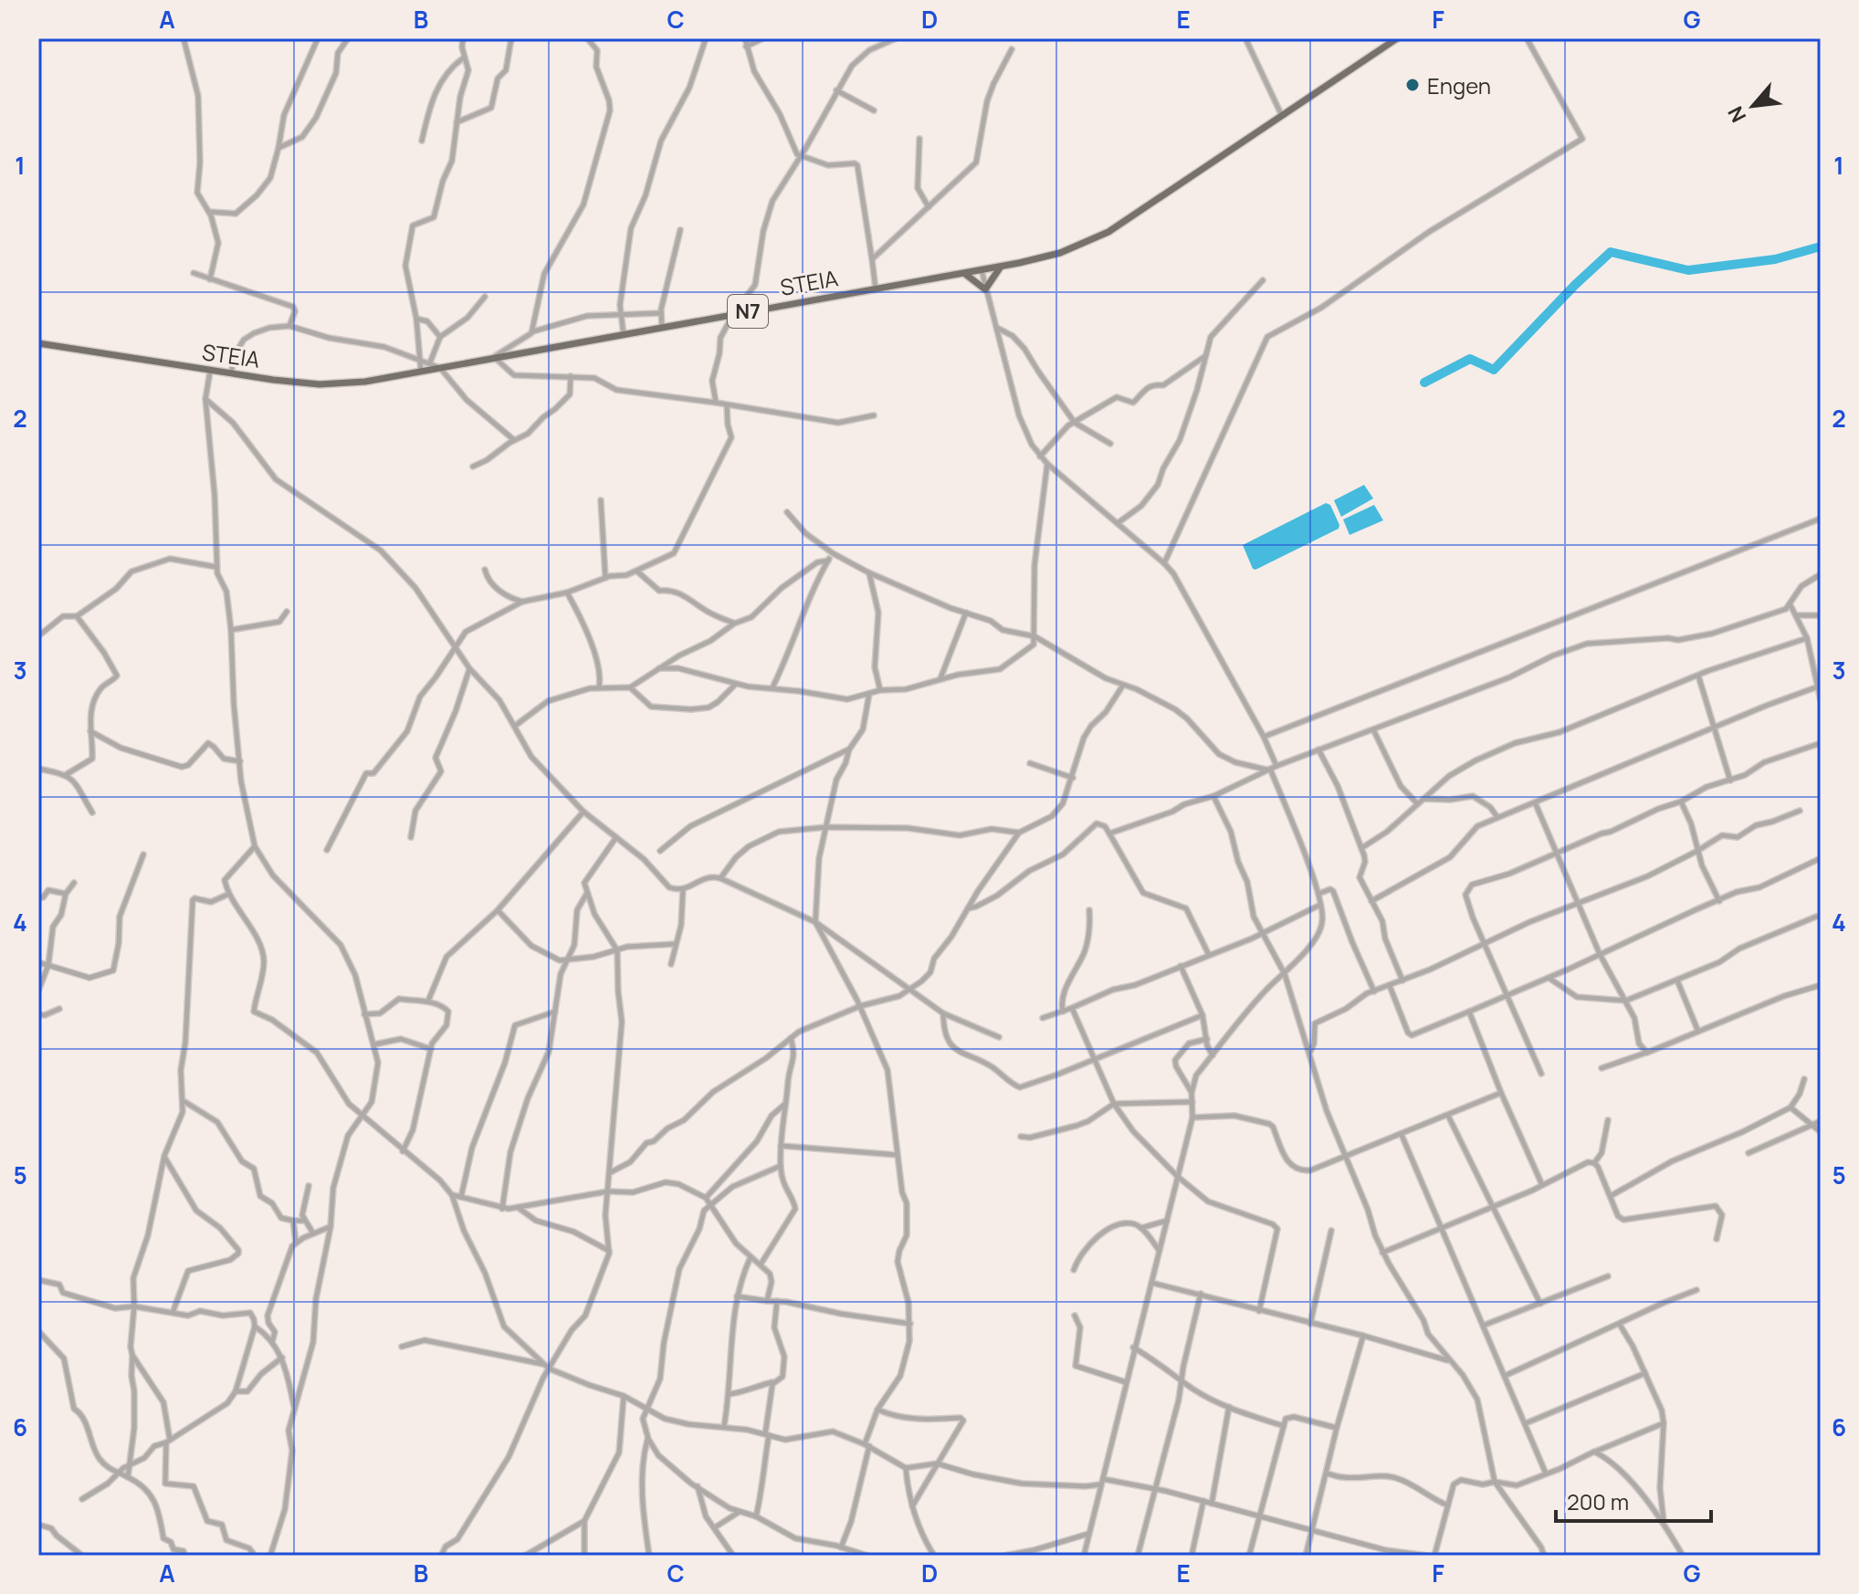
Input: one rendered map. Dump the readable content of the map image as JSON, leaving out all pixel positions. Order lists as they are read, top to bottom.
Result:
{
  "streets": {
    "main road": ["STEIA", "N7"]
  },
  "places": ["Engen"],
  "scale_bar": "200 m",
  "north": "bottom left",
  "grid": {
    "columns": [
      "A",
      "B",
      "C",
      "D",
      "E",
      "F",
      "G"
    ],
    "rows": [
      "1",
      "2",
      "3",
      "4",
      "5",
      "6"
    ]
  }
}
